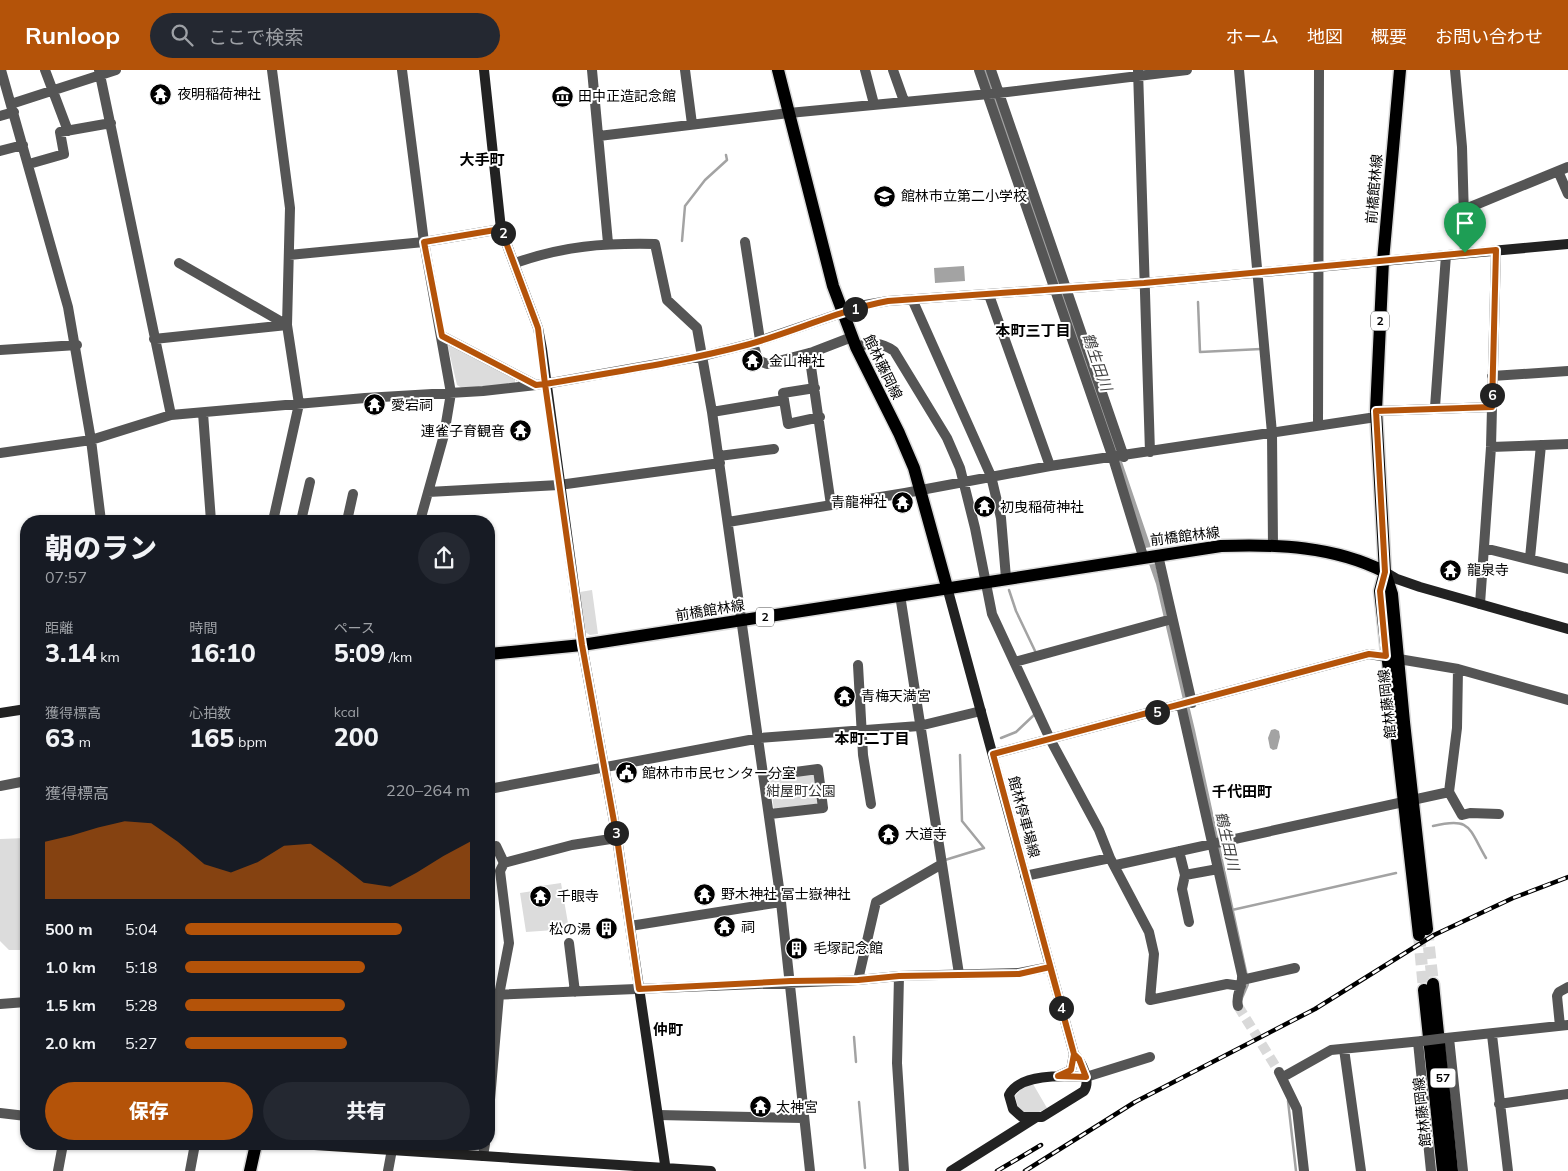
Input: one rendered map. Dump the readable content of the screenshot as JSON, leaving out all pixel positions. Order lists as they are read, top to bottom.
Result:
{
  "streets": {
    "main road": [
      "前橋館林線",
      "2",
      "館林藤岡線",
      "57"
    ],
    "street": ["館林停車場線"]
  },
  "crossings": [
    ["前橋館林線", "館林藤岡線"],
    ["前橋館林線", "館林停車場線"],
    ["館林藤岡線", "館林停車場線"]
  ],
  "districts": [
    "大手町",
    "本町三丁目",
    "本町二丁目",
    "千代田町",
    "仲町"
  ],
  "water": ["鶴生田川"],
  "parks": ["紺屋町公園"],
  "places": {
    "temple": [
      "夜明稲荷神社",
      "金山神社",
      "愛宕祠",
      "連雀子育観音",
      "青龍神社",
      "初曳稲荷神社",
      "龍泉寺",
      "青梅天満宮",
      "大道寺",
      "野木神社 冨士嶽神社",
      "千眼寺",
      "祠",
      "太神宮"
    ],
    "museum": ["田中正造記念館"],
    "school or university": ["館林市立第二小学校"],
    "public building": ["館林市市民センター分室"],
    "building": ["松の湯", "毛塚記念館"]
  },
  "page": {
    "header": "Runloop",
    "search": "ここで検索",
    "nav": [
      "ホーム",
      "地図",
      "概要",
      "お問い合わせ"
    ],
    "pins": [
      "2",
      "1",
      "6",
      "5",
      "3",
      "4"
    ],
    "heading": ["朝のラン", "07:57"],
    "stats": [
      ["距離", "3.14 km"],
      ["時間", "16:10"],
      ["ペース", "5:09 /km"],
      ["獲得標高", "63 m"],
      ["心拍数", "165 bpm"],
      ["kcal", "200"]
    ],
    "chart": ["獲得標高", "220–264 m"],
    "list": [
      {
        "name": "500 m",
        "note": "5:04"
      },
      {
        "name": "1.0 km",
        "note": "5:18"
      },
      {
        "name": "1.5 km",
        "note": "5:28"
      },
      {
        "name": "2.0 km",
        "note": "5:27"
      }
    ],
    "buttons": ["保存", "共有"]
  }
}
